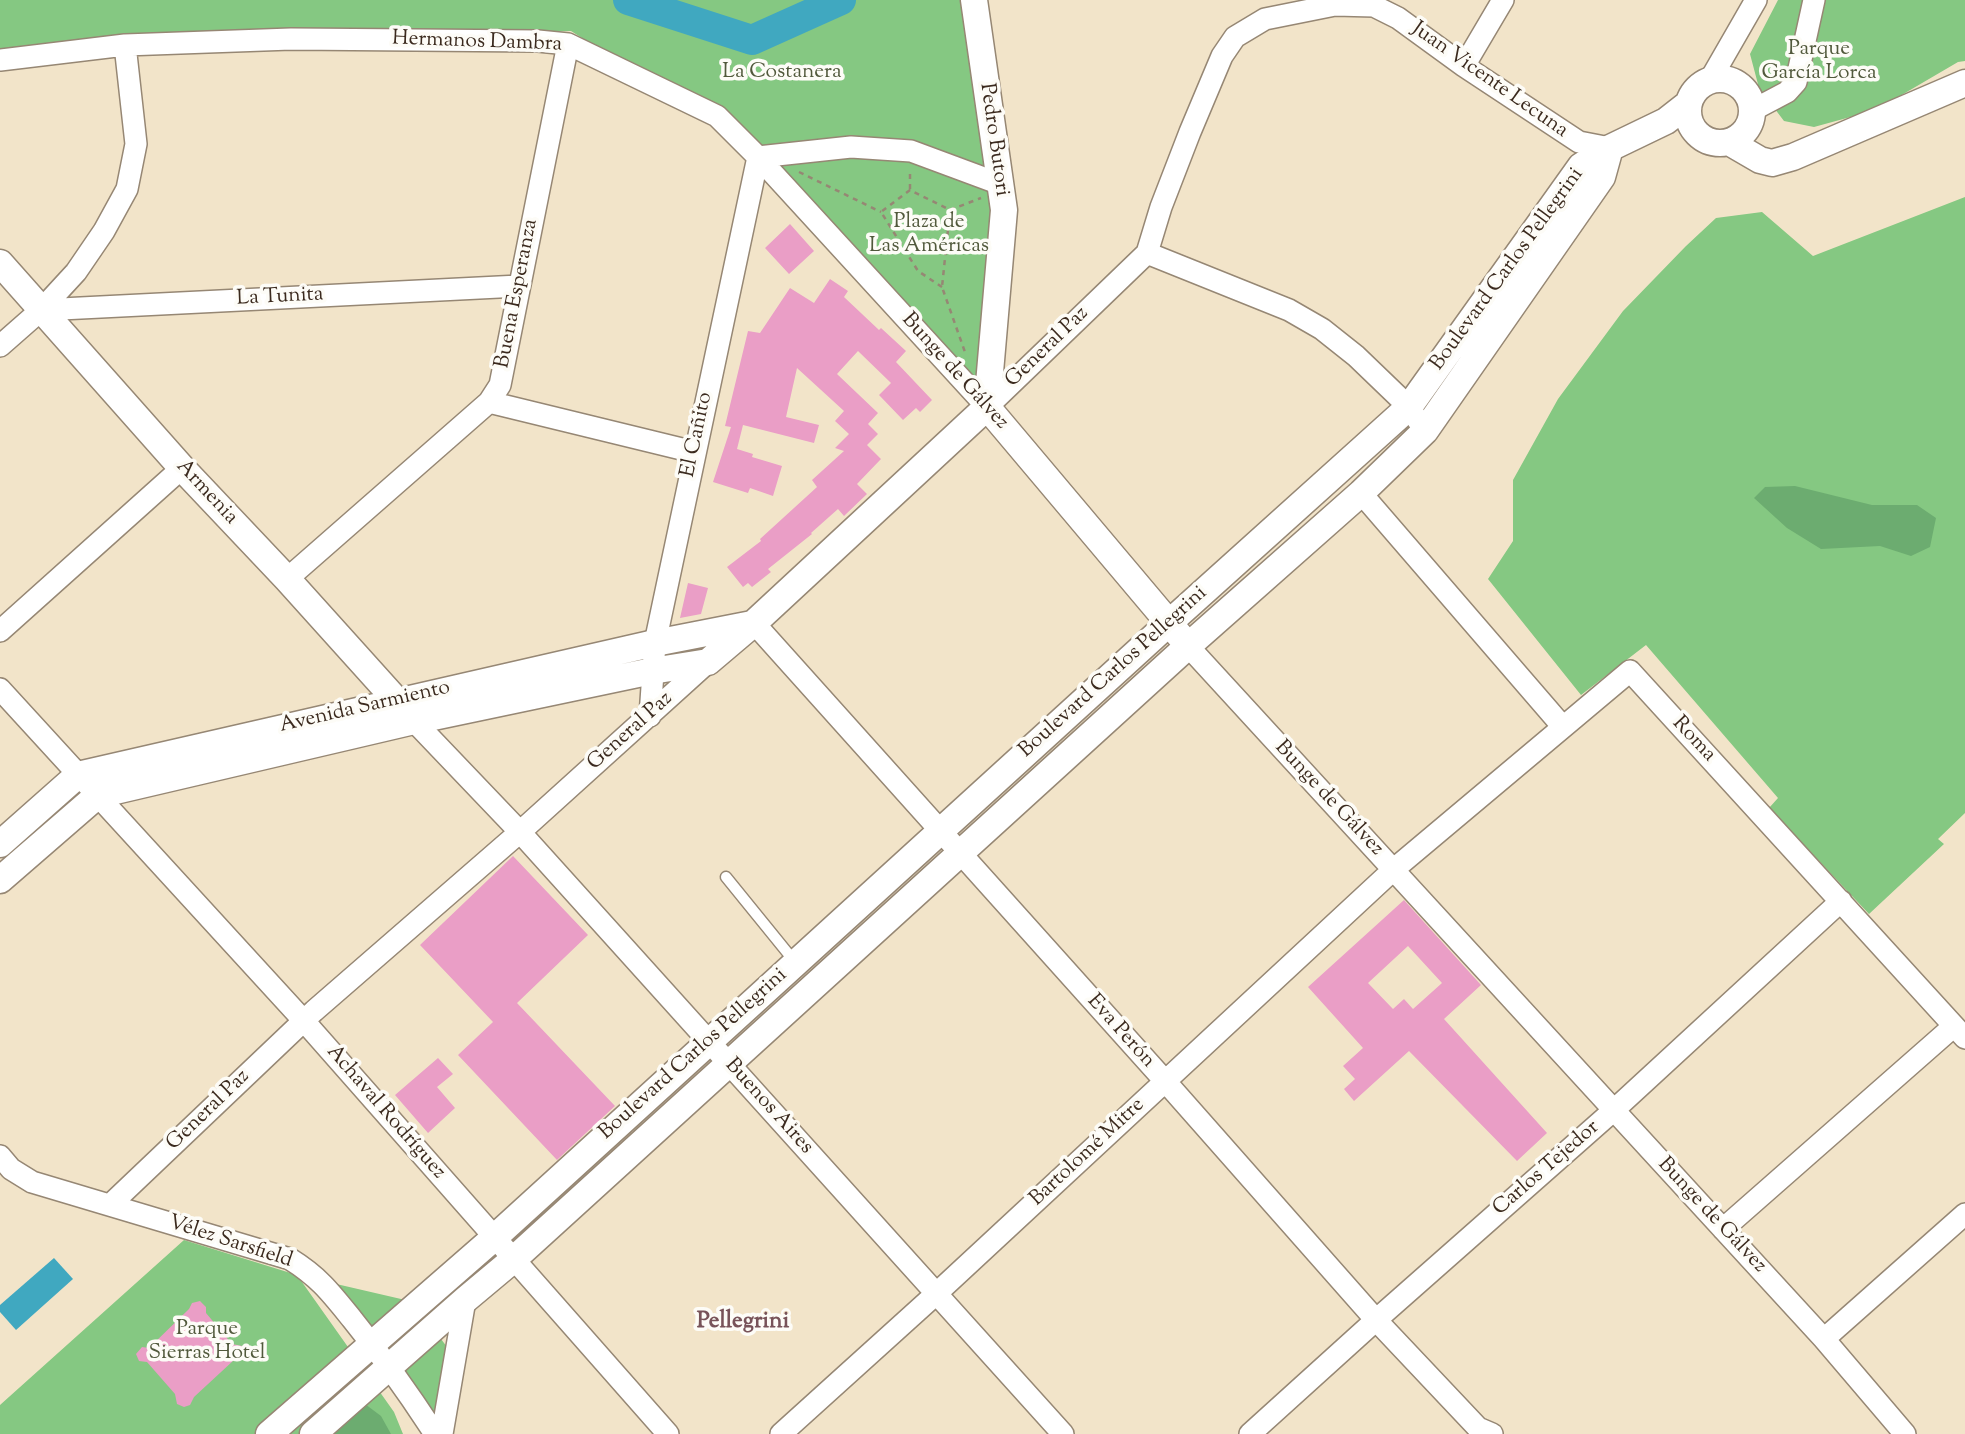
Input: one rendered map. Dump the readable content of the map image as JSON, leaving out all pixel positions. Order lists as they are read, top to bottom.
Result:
{
  "streets": {
    "street": [
      "Hermanos Dambra",
      "Juan Vicente Lecuna",
      "Pedro Butori",
      "Boulevard Carlos Pellegrini",
      "Buena Esperanza",
      "La Tunita",
      "General Paz",
      "Bunge de Gálvez",
      "El Cañito",
      "Armenia",
      "Avenida Sarmiento",
      "Roma",
      "Eva Perón",
      "Buenos Aires",
      "Achaval Rodríguez",
      "Bartolomé Mitre",
      "Carlos Tejedor",
      "Vélez Sarsfield"
    ]
  },
  "crossings": [
    ["Hermanos Dambra", "Buena Esperanza"],
    ["Hermanos Dambra", "Bunge de Gálvez"],
    ["Hermanos Dambra", "El Cañito"],
    ["Juan Vicente Lecuna", "Boulevard Carlos Pellegrini"],
    ["Juan Vicente Lecuna", "General Paz"],
    ["Pedro Butori", "General Paz"],
    ["Pedro Butori", "Bunge de Gálvez"],
    ["Boulevard Carlos Pellegrini", "Bunge de Gálvez"],
    ["Boulevard Carlos Pellegrini", "Eva Perón"],
    ["Boulevard Carlos Pellegrini", "Buenos Aires"],
    ["Boulevard Carlos Pellegrini", "Achaval Rodríguez"],
    ["Boulevard Carlos Pellegrini", "Vélez Sarsfield"],
    ["Buena Esperanza", "La Tunita"],
    ["Buena Esperanza", "Armenia"],
    ["La Tunita", "Armenia"],
    ["General Paz", "Bunge de Gálvez"],
    ["General Paz", "El Cañito"],
    ["General Paz", "Avenida Sarmiento"],
    ["General Paz", "Eva Perón"],
    ["General Paz", "Buenos Aires"],
    ["General Paz", "Achaval Rodríguez"],
    ["General Paz", "Vélez Sarsfield"],
    ["Bunge de Gálvez", "El Cañito"],
    ["Bunge de Gálvez", "Roma"],
    ["Bunge de Gálvez", "Bartolomé Mitre"],
    ["Bunge de Gálvez", "Carlos Tejedor"],
    ["El Cañito", "Avenida Sarmiento"],
    ["Armenia", "Avenida Sarmiento"],
    ["Armenia", "Buenos Aires"],
    ["Avenida Sarmiento", "Eva Perón"],
    ["Avenida Sarmiento", "Buenos Aires"],
    ["Avenida Sarmiento", "Achaval Rodríguez"],
    ["Roma", "Bartolomé Mitre"],
    ["Roma", "Carlos Tejedor"],
    ["Eva Perón", "Bartolomé Mitre"],
    ["Eva Perón", "Carlos Tejedor"],
    ["Buenos Aires", "Bartolomé Mitre"]
  ],
  "districts": ["Pellegrini"],
  "parks": [
    "Parque García Lorca",
    "La Costanera",
    "Plaza de Las Américas",
    "Parque Sierras Hotel"
  ]
}
